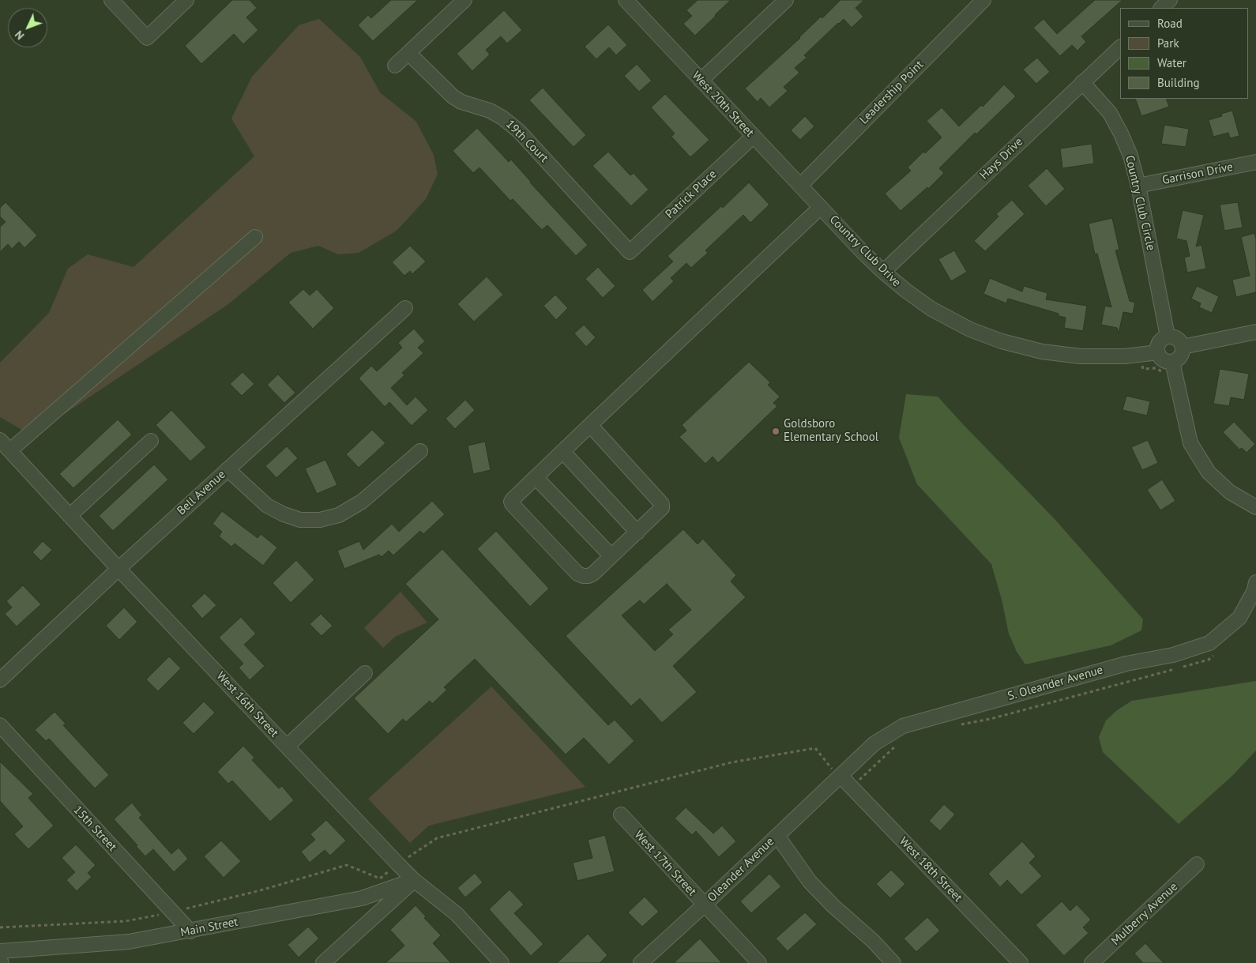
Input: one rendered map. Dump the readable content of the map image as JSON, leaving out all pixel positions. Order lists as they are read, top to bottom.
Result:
{
  "streets": {
    "street": [
      "Leadership Point",
      "West 20th Street",
      "19th Court",
      "Hays Drive",
      "Garrison Drive",
      "Patrick Place",
      "Country Club Circle",
      "Country Club Drive",
      "Bell Avenue",
      "S. Oleander Avenue",
      "West 16th Street",
      "15th Street",
      "West 17th Street",
      "Oleander Avenue",
      "West 18th Street",
      "Mulberry Avenue",
      "Main Street"
    ]
  },
  "crossings": [
    ["Leadership Point", "West 20th Street"],
    ["West 20th Street", "Patrick Place"],
    ["West 20th Street", "Country Club Drive"],
    ["19th Court", "Patrick Place"],
    ["Hays Drive", "Country Club Circle"],
    ["Hays Drive", "Country Club Drive"],
    ["Garrison Drive", "Country Club Circle"],
    ["Country Club Circle", "Country Club Drive"],
    ["Bell Avenue", "West 16th Street"],
    ["S. Oleander Avenue", "Oleander Avenue"],
    ["S. Oleander Avenue", "West 18th Street"],
    ["West 16th Street", "Main Street"],
    ["15th Street", "Main Street"],
    ["West 17th Street", "Oleander Avenue"],
    ["Oleander Avenue", "West 18th Street"]
  ],
  "places": ["Goldsboro Elementary School"],
  "legend": [
    "Road",
    "Park",
    "Water",
    "Building"
  ],
  "north": "bottom left"
}
